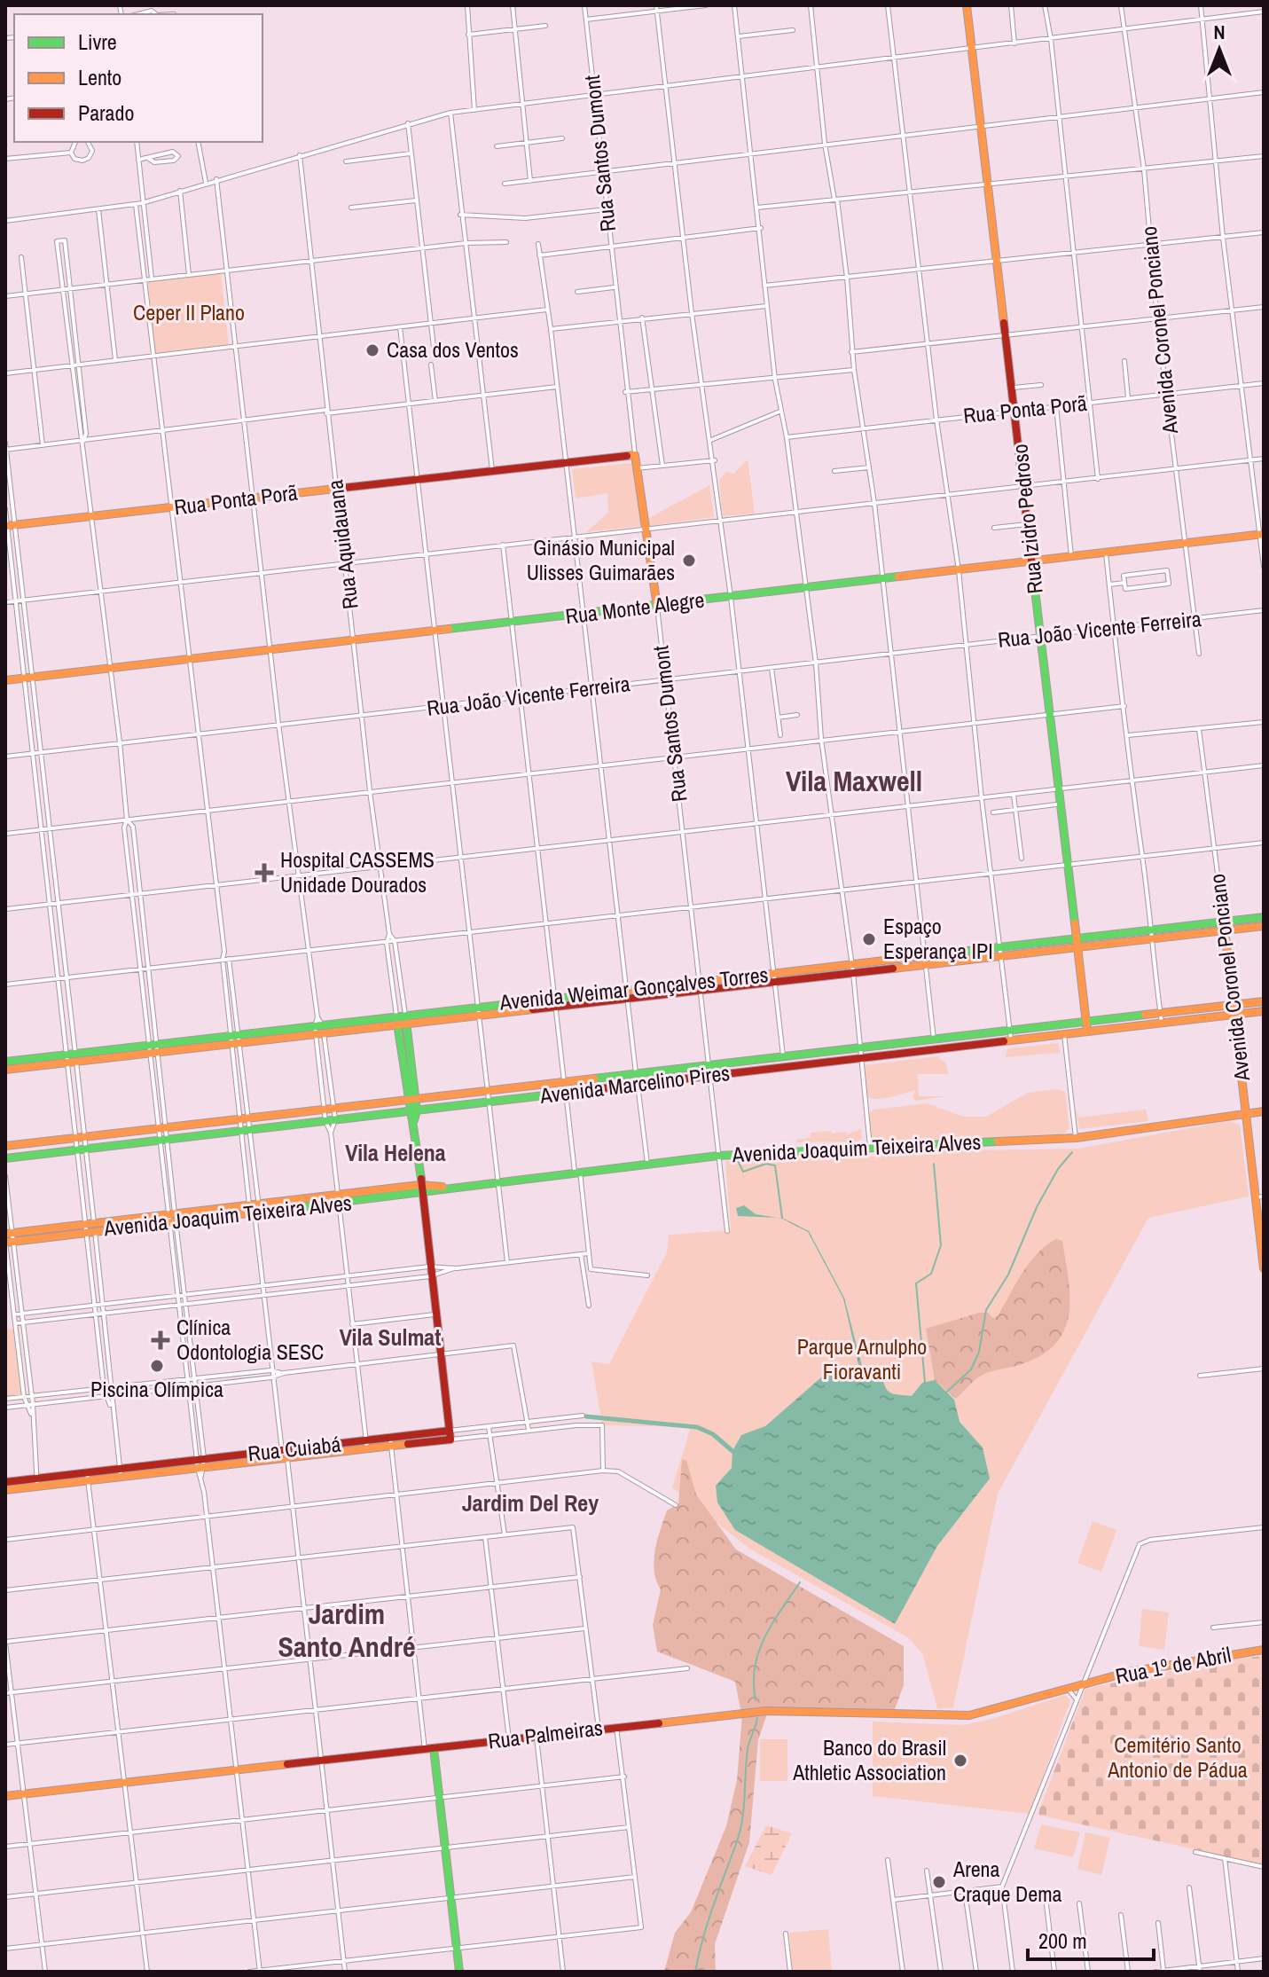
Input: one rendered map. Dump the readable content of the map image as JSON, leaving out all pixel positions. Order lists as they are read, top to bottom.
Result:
{
  "streets": {
    "main road": [
      "Rua Santos Dumont",
      "Avenida Coronel Ponciano",
      "Rua Ponta Porã",
      "Rua Izidro Pedroso",
      "Rua Aquidauana",
      "Rua Monte Alegre",
      "Avenida Weimar Gonçalves Torres",
      "Avenida Marcelino Pires",
      "Avenida Joaquim Teixeira Alves",
      "Rua Cuiabá",
      "Rua 1º de Abril",
      "Rua Palmeiras"
    ],
    "street": ["Rua João Vicente Ferreira"]
  },
  "crossings": [
    ["Rua Santos Dumont", "Rua Ponta Porã"],
    ["Rua Santos Dumont", "Rua Monte Alegre"],
    ["Rua Santos Dumont", "Rua João Vicente Ferreira"],
    ["Rua Santos Dumont", "Avenida Weimar Gonçalves Torres"],
    ["Rua Santos Dumont", "Avenida Marcelino Pires"],
    ["Rua Santos Dumont", "Avenida Joaquim Teixeira Alves"],
    ["Avenida Coronel Ponciano", "Rua Ponta Porã"],
    ["Avenida Coronel Ponciano", "Rua Monte Alegre"],
    ["Avenida Coronel Ponciano", "Rua João Vicente Ferreira"],
    ["Avenida Coronel Ponciano", "Avenida Weimar Gonçalves Torres"],
    ["Avenida Coronel Ponciano", "Avenida Marcelino Pires"],
    ["Avenida Coronel Ponciano", "Avenida Joaquim Teixeira Alves"],
    ["Rua Ponta Porã", "Rua Izidro Pedroso"],
    ["Rua Ponta Porã", "Rua Aquidauana"],
    ["Rua Izidro Pedroso", "Rua Monte Alegre"],
    ["Rua Izidro Pedroso", "Rua João Vicente Ferreira"],
    ["Rua Izidro Pedroso", "Avenida Weimar Gonçalves Torres"],
    ["Rua Izidro Pedroso", "Avenida Marcelino Pires"],
    ["Rua Aquidauana", "Rua Monte Alegre"],
    ["Rua Aquidauana", "Rua João Vicente Ferreira"],
    ["Rua Aquidauana", "Avenida Weimar Gonçalves Torres"],
    ["Rua Aquidauana", "Avenida Marcelino Pires"],
    ["Rua Aquidauana", "Avenida Joaquim Teixeira Alves"],
    ["Rua Aquidauana", "Rua Cuiabá"],
    ["Rua 1º de Abril", "Rua Palmeiras"]
  ],
  "districts": [
    "Vila Maxwell",
    "Vila Helena",
    "Vila Sulmat",
    "Jardim Del Rey",
    "Jardim Santo André"
  ],
  "parks": ["Ceper II Plano", "Parque Arnulpho Fioravanti", "Cemitério Santo Antonio de Pádua"],
  "places": {
    "other": [
      "Casa dos Ventos",
      "Ginásio Municipal Ulisses Guimarães",
      "Espaço Esperança IPI",
      "Piscina Olímpica",
      "Banco do Brasil Athletic Association",
      "Arena Craque Dema"
    ],
    "health": ["Hospital CASSEMS Unidade Dourados", "Clínica Odontologia SESC"]
  },
  "legend": ["Livre", "Lento", "Parado"],
  "scale_bar": "200 m",
  "north": "top"
}
